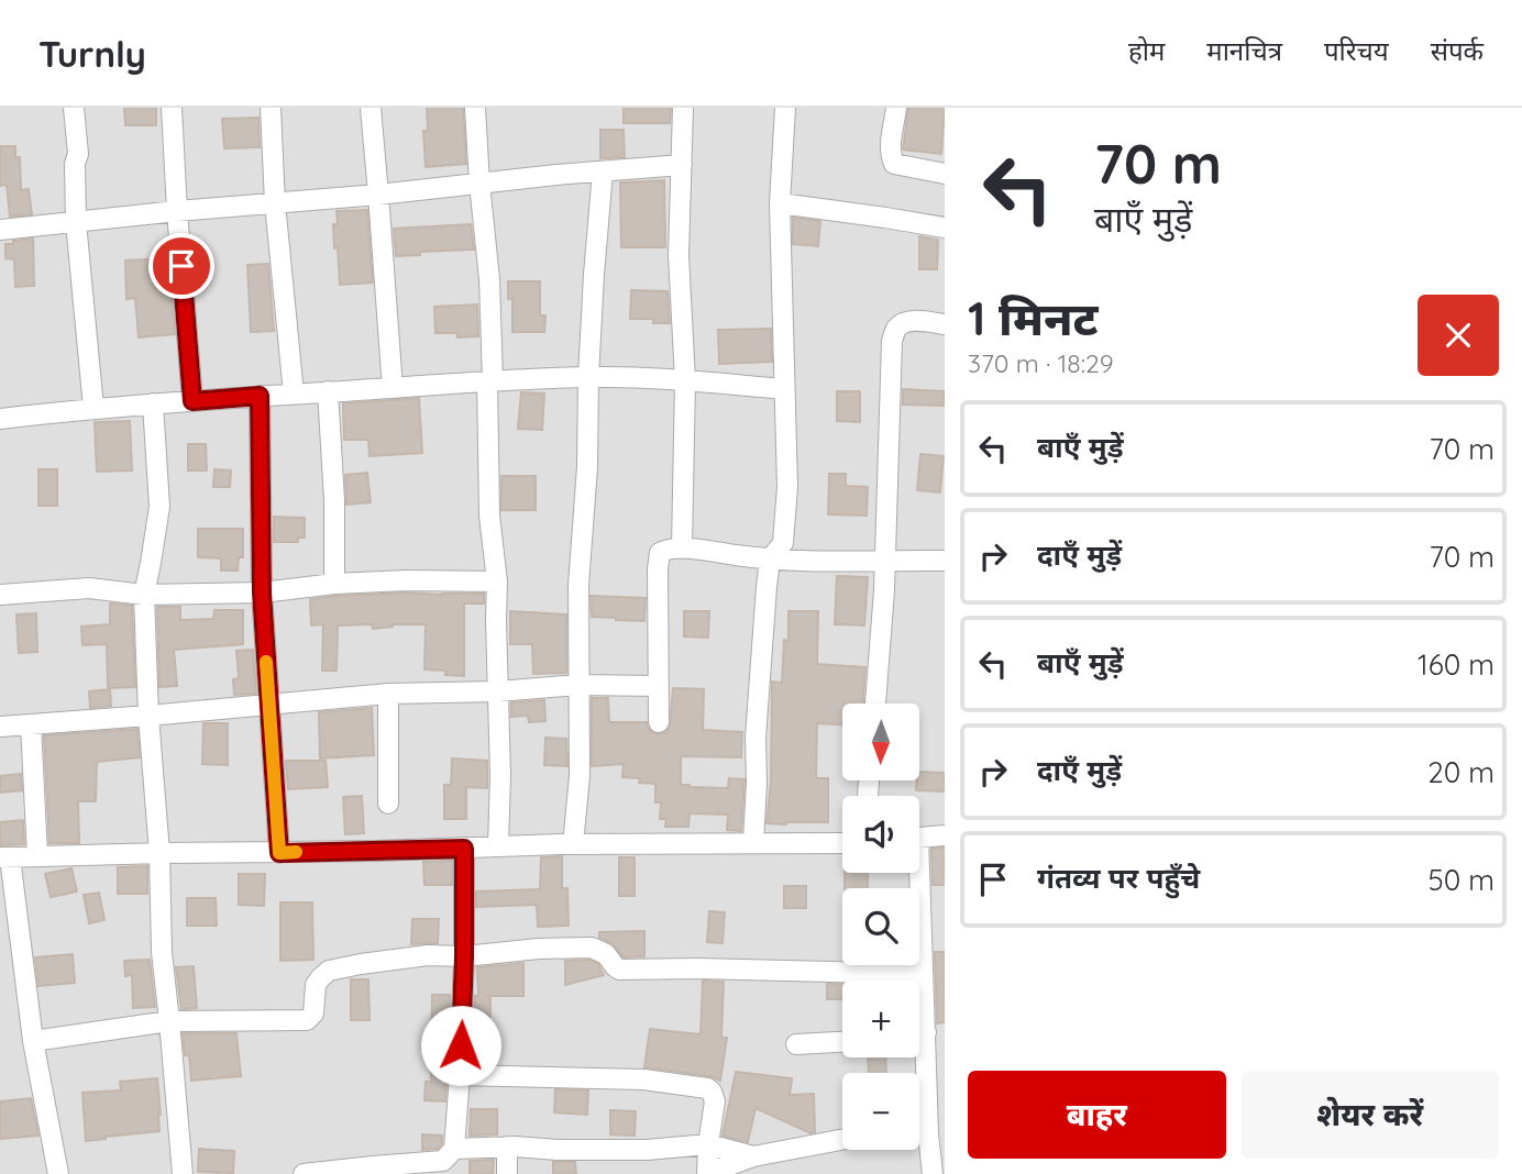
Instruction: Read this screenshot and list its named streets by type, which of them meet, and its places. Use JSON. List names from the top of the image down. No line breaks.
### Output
{"north":"bottom","page":{"header":"Turnly","nav":["होम","मानचित्र","परिचय","संपर्क"],"turn":["70 m","बाएँ मुड़ें"],"heading":["1 मिनट","370 m · 18:29"],"list":[{"name":"बाएँ मुड़ें","value":"70 m"},{"name":"दाएँ मुड़ें","value":"70 m"},{"name":"बाएँ मुड़ें","value":"160 m"},{"name":"दाएँ मुड़ें","value":"20 m"},{"name":"गंतव्य पर पहुँचे","value":"50 m"}],"map_buttons":["+","−"],"buttons":["बाहर","शेयर करें"]}}
